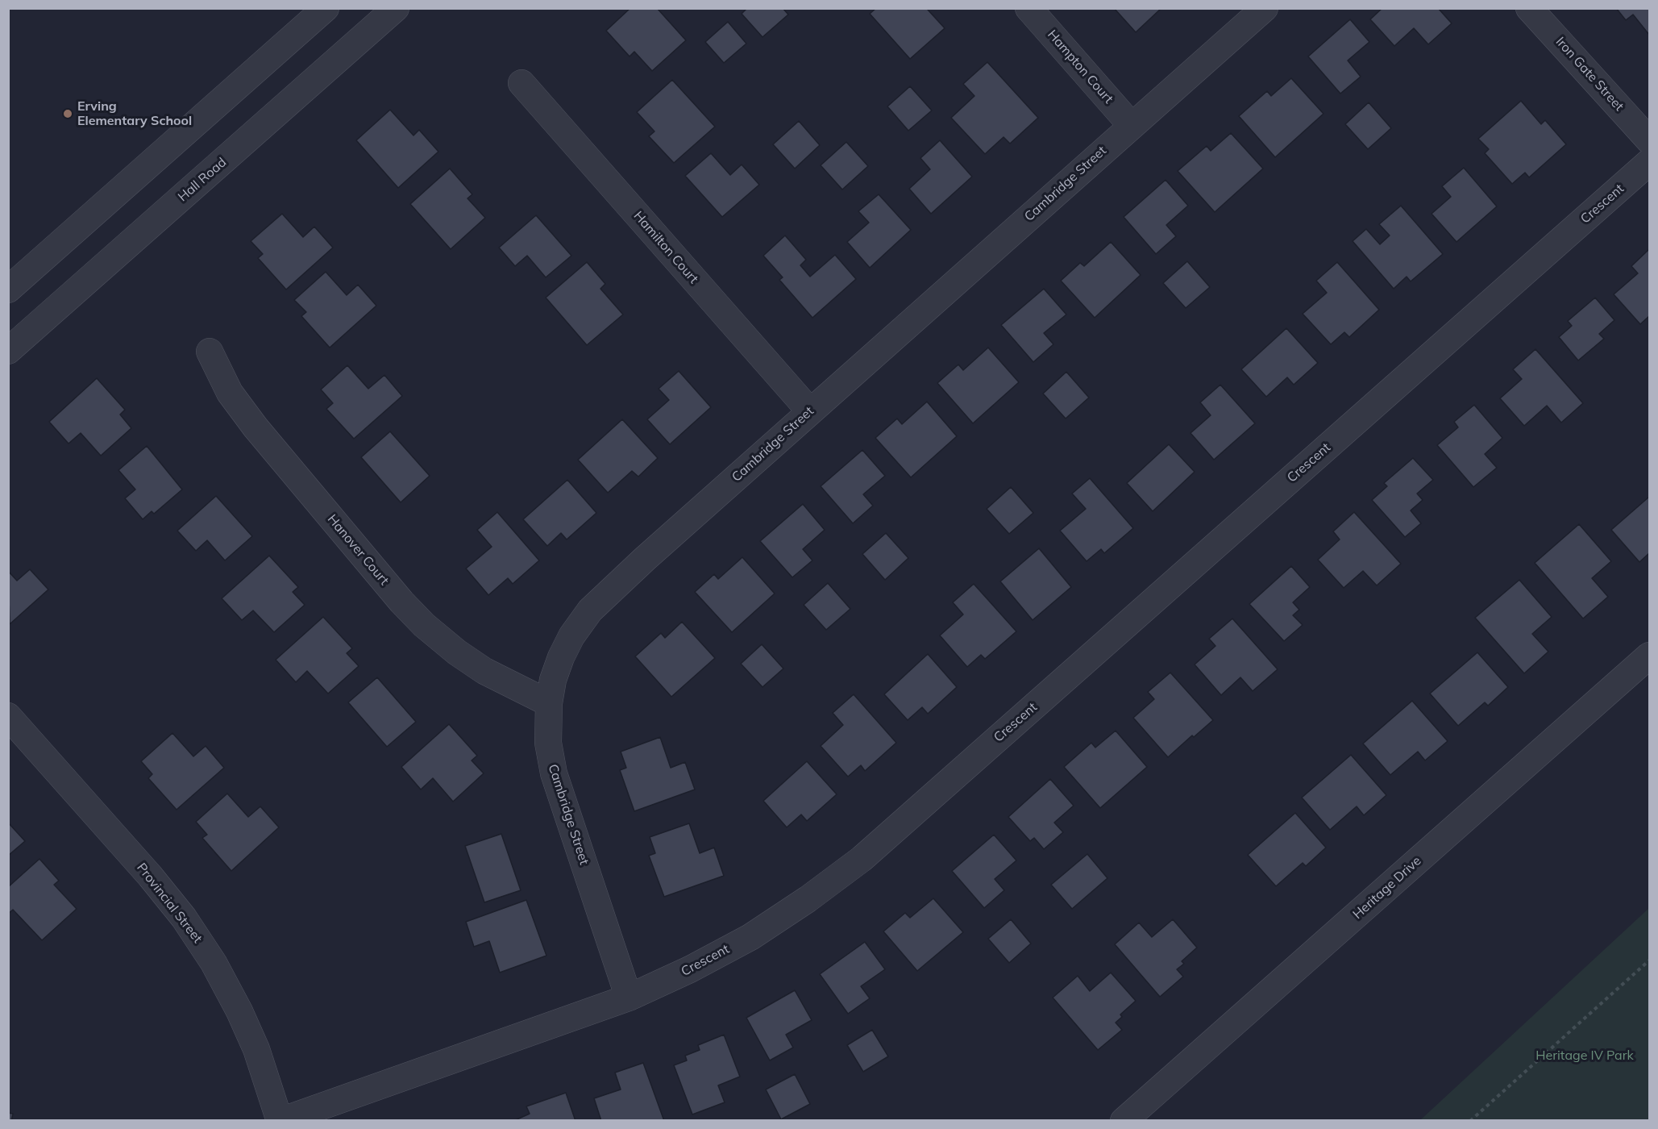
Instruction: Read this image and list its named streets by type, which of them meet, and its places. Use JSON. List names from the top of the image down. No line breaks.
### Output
{"streets":{"street":["Hampton Court","Iron Gate Street","Hall Road","Cambridge Street","Crescent","Hamilton Court","Hanover Court","Heritage Drive","Provincial Street"]},"crossings":[["Hampton Court","Cambridge Street"],["Cambridge Street","Crescent"],["Cambridge Street","Hamilton Court"],["Cambridge Street","Hanover Court"],["Crescent","Provincial Street"]],"parks":["Heritage IV Park"],"places":["Erving Elementary School"]}
